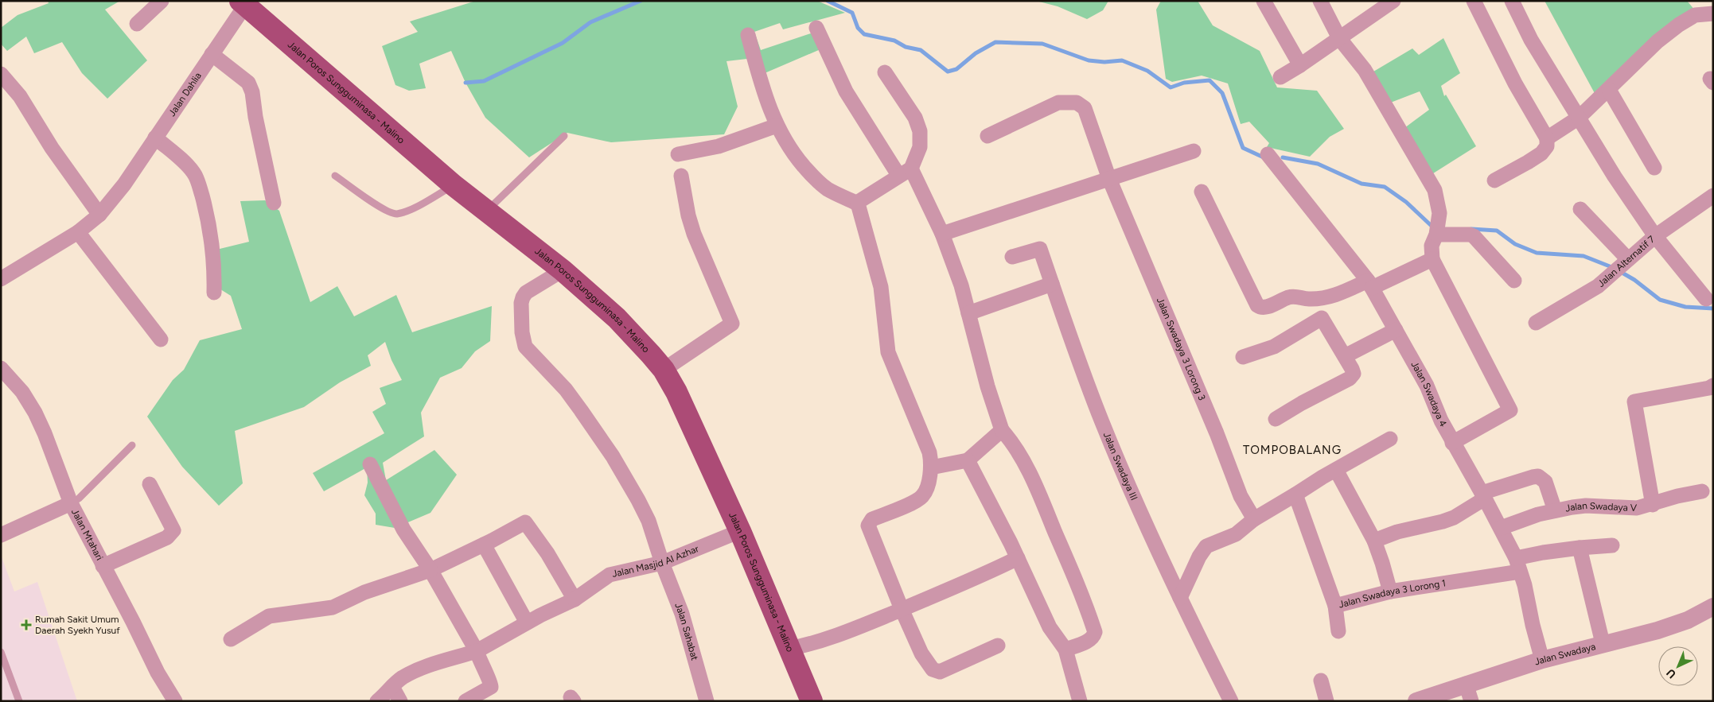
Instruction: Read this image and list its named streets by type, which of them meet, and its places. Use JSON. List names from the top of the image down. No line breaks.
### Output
{"streets":{"main road":["Jalan Poros Sungguminasa - Malino"],"street":["Jalan Dahlia","Jalan Alternatif 7","Jalan Swadaya 3 Lorong 3","Jalan Swadaya 4","Jalan Swadaya III","Jalan Swadaya V","Jalan Mtahari","Jalan Masjid Al Azhar","Jalan Swadaya 3 Lorong 1","Jalan Sahabat","Jalan Swadaya"]},"crossings":[["Jalan Poros Sungguminasa - Malino","Jalan Dahlia"],["Jalan Poros Sungguminasa - Malino","Jalan Masjid Al Azhar"],["Jalan Poros Sungguminasa - Malino","Jalan Sahabat"],["Jalan Swadaya 4","Jalan Swadaya V"],["Jalan Swadaya 4","Jalan Swadaya 3 Lorong 1"],["Jalan Swadaya 4","Jalan Swadaya"],["Jalan Masjid Al Azhar","Jalan Sahabat"]],"districts":["TOMPOBALANG"],"places":{"health":["Rumah Sakit Umum Daerah Syekh Yusuf"]},"north":"bottom left"}
